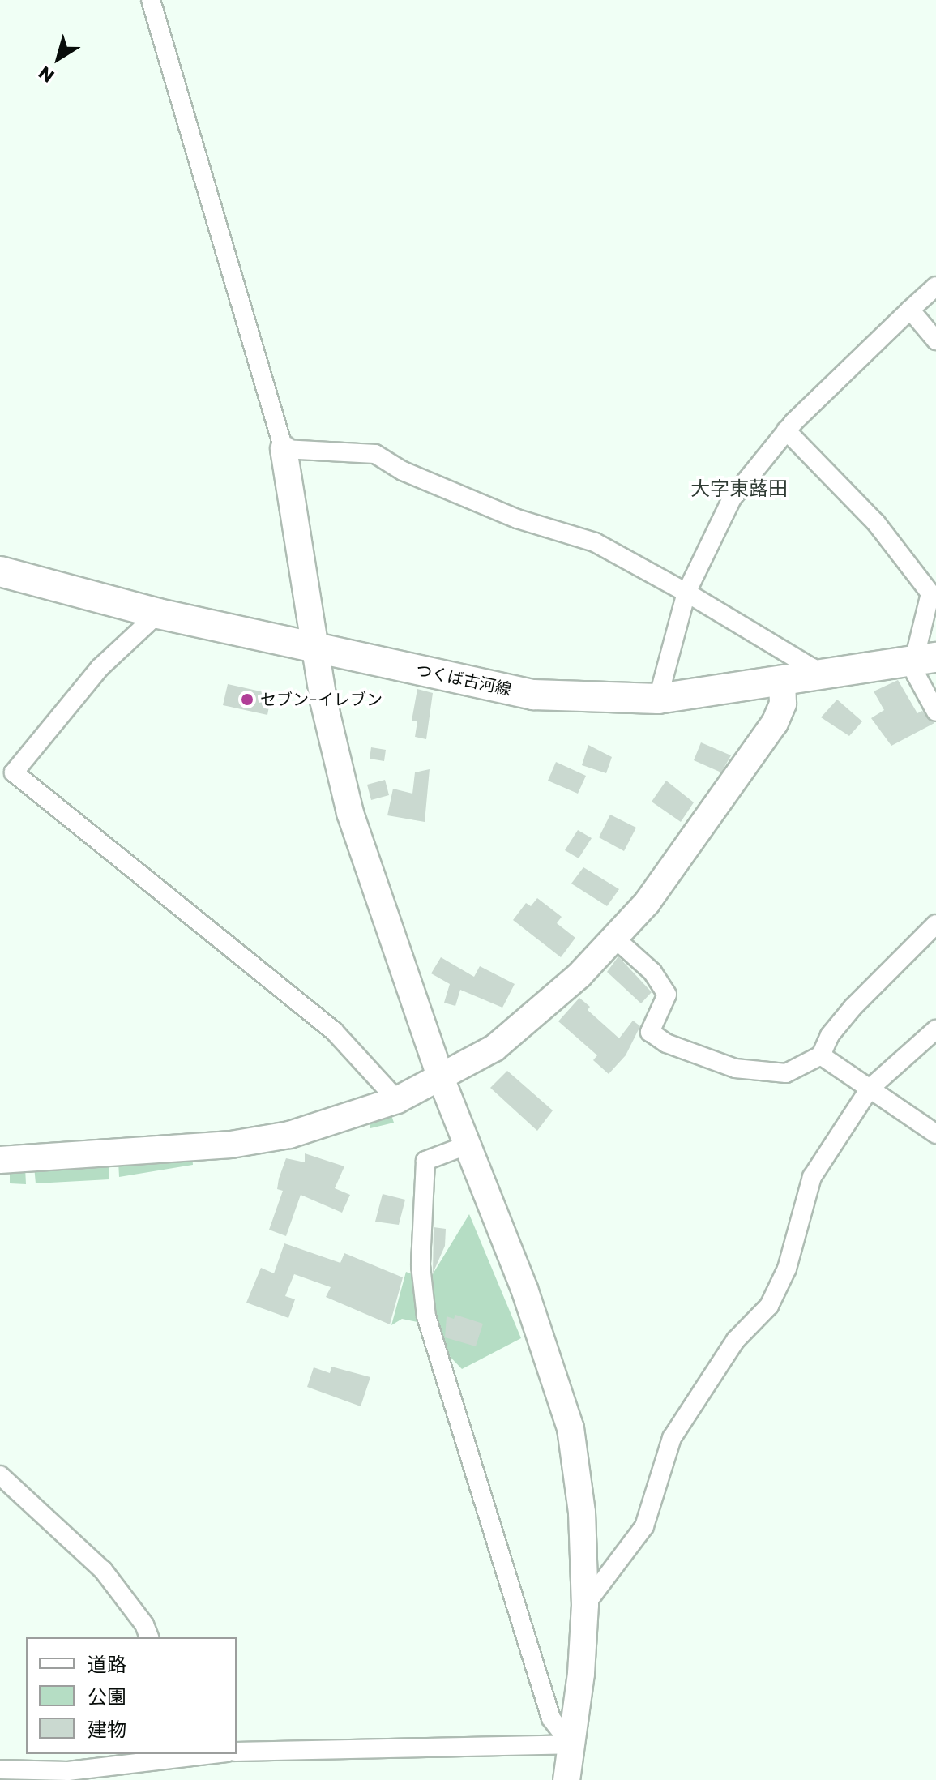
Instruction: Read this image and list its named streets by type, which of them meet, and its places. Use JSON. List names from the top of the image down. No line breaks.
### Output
{"streets":{"main road":["つくば古河線"]},"districts":["大字東蕗田"],"places":["セブン-イレブン"],"legend":["道路","公園","建物"],"north":"bottom left"}
